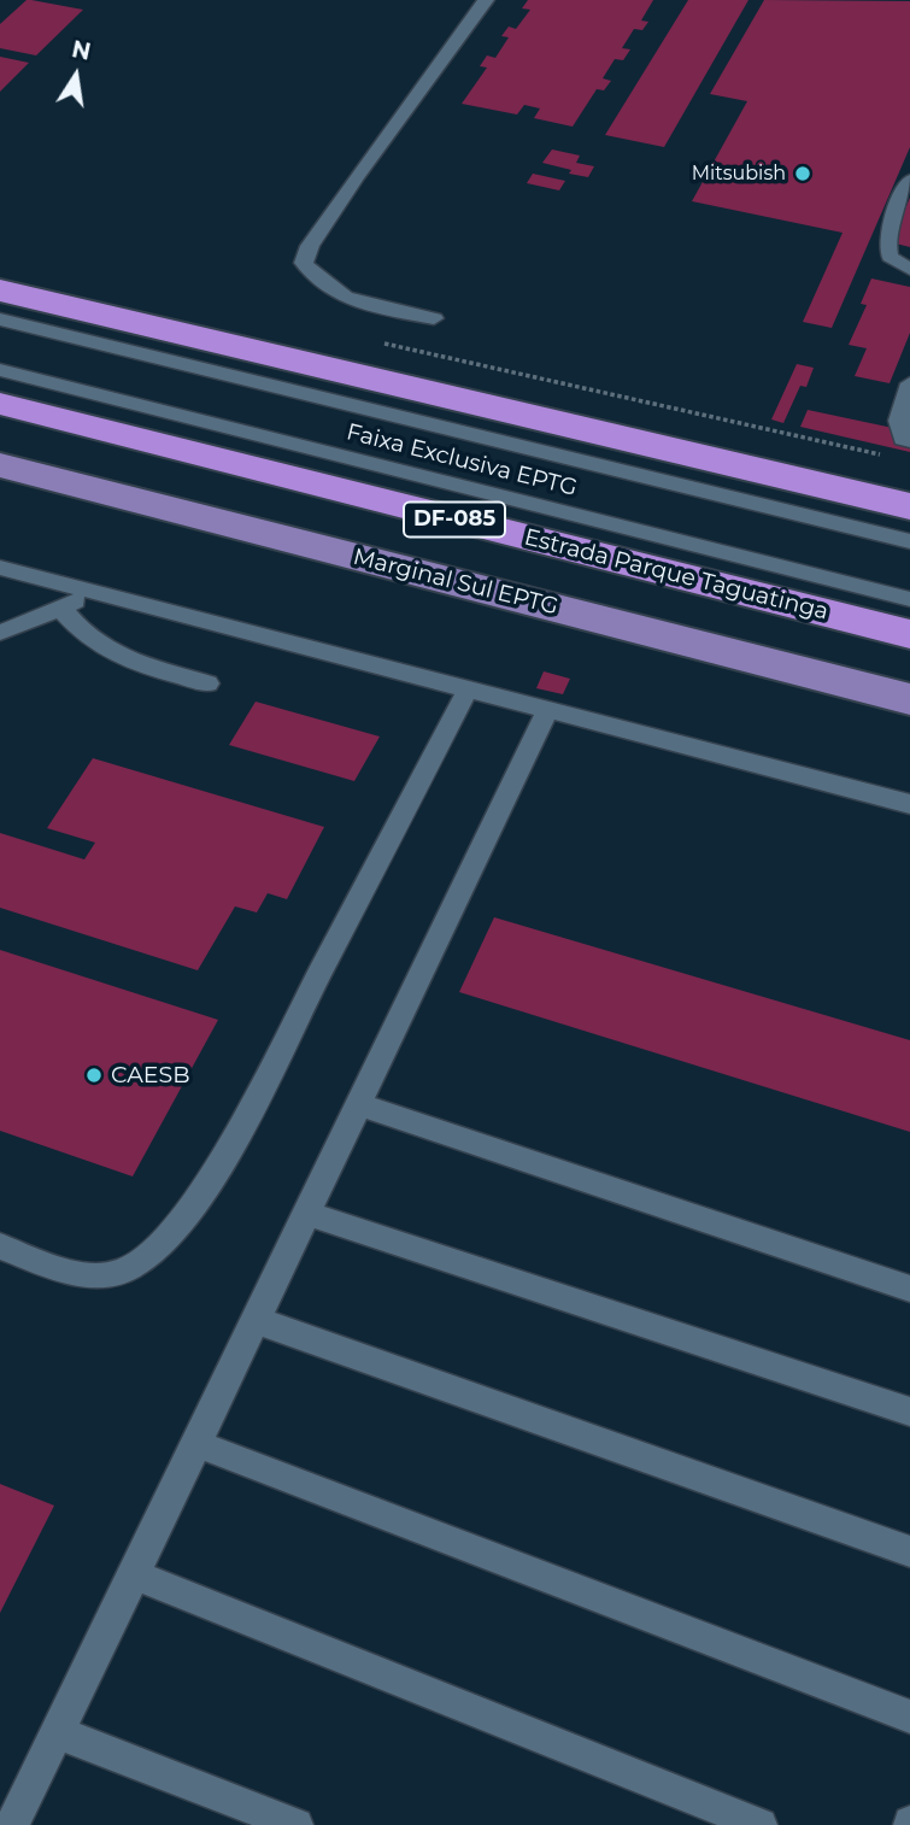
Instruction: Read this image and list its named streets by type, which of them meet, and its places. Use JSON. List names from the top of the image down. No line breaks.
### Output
{"streets":{"highway":["DF-085","Estrada Parque Taguatinga"],"main road":["Marginal Sul EPTG"],"lane":["Faixa Exclusiva EPTG"]},"places":["Mitsubish","CAESB"],"north":"top"}
